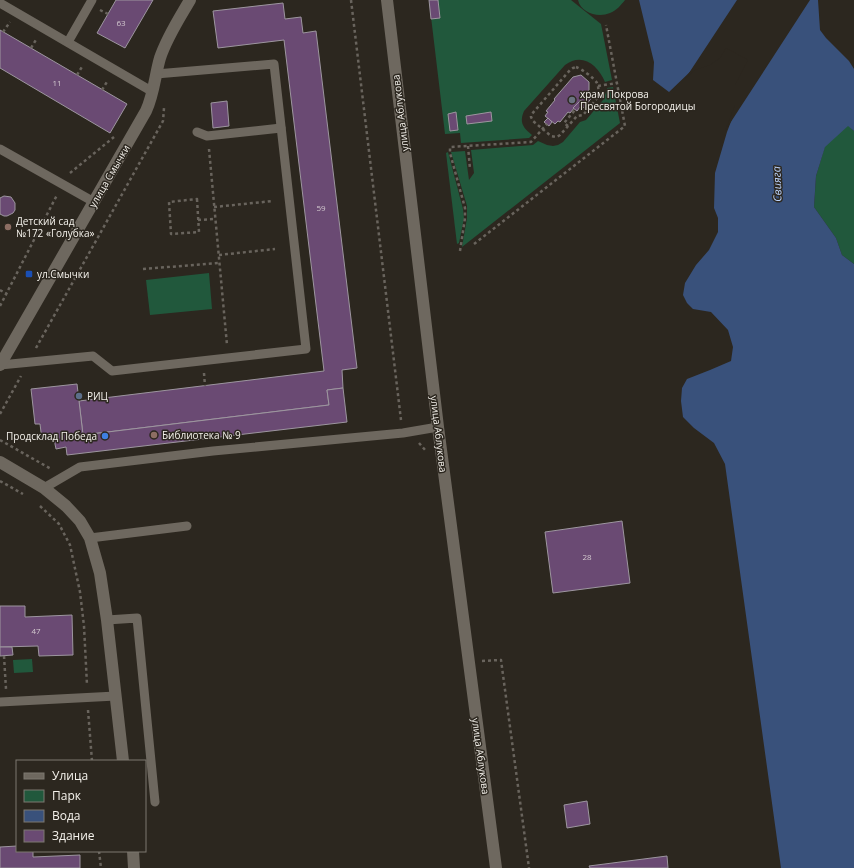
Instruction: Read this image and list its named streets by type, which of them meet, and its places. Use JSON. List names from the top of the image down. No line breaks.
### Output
{"streets":{"street":["улица Аблукова","улица Смычки"]},"water":["Свияга"],"places":{"other":["храм Покрова Пресвятой Богородицы","Детский сад №172 «Голубка»","РИЦ","Библиотека № 9","Продсклад Победа"],"transit":["ул.Смычки"]},"house_numbers":["63","11","59","28","47"],"legend":["Улица","Парк","Вода","Здание"]}
